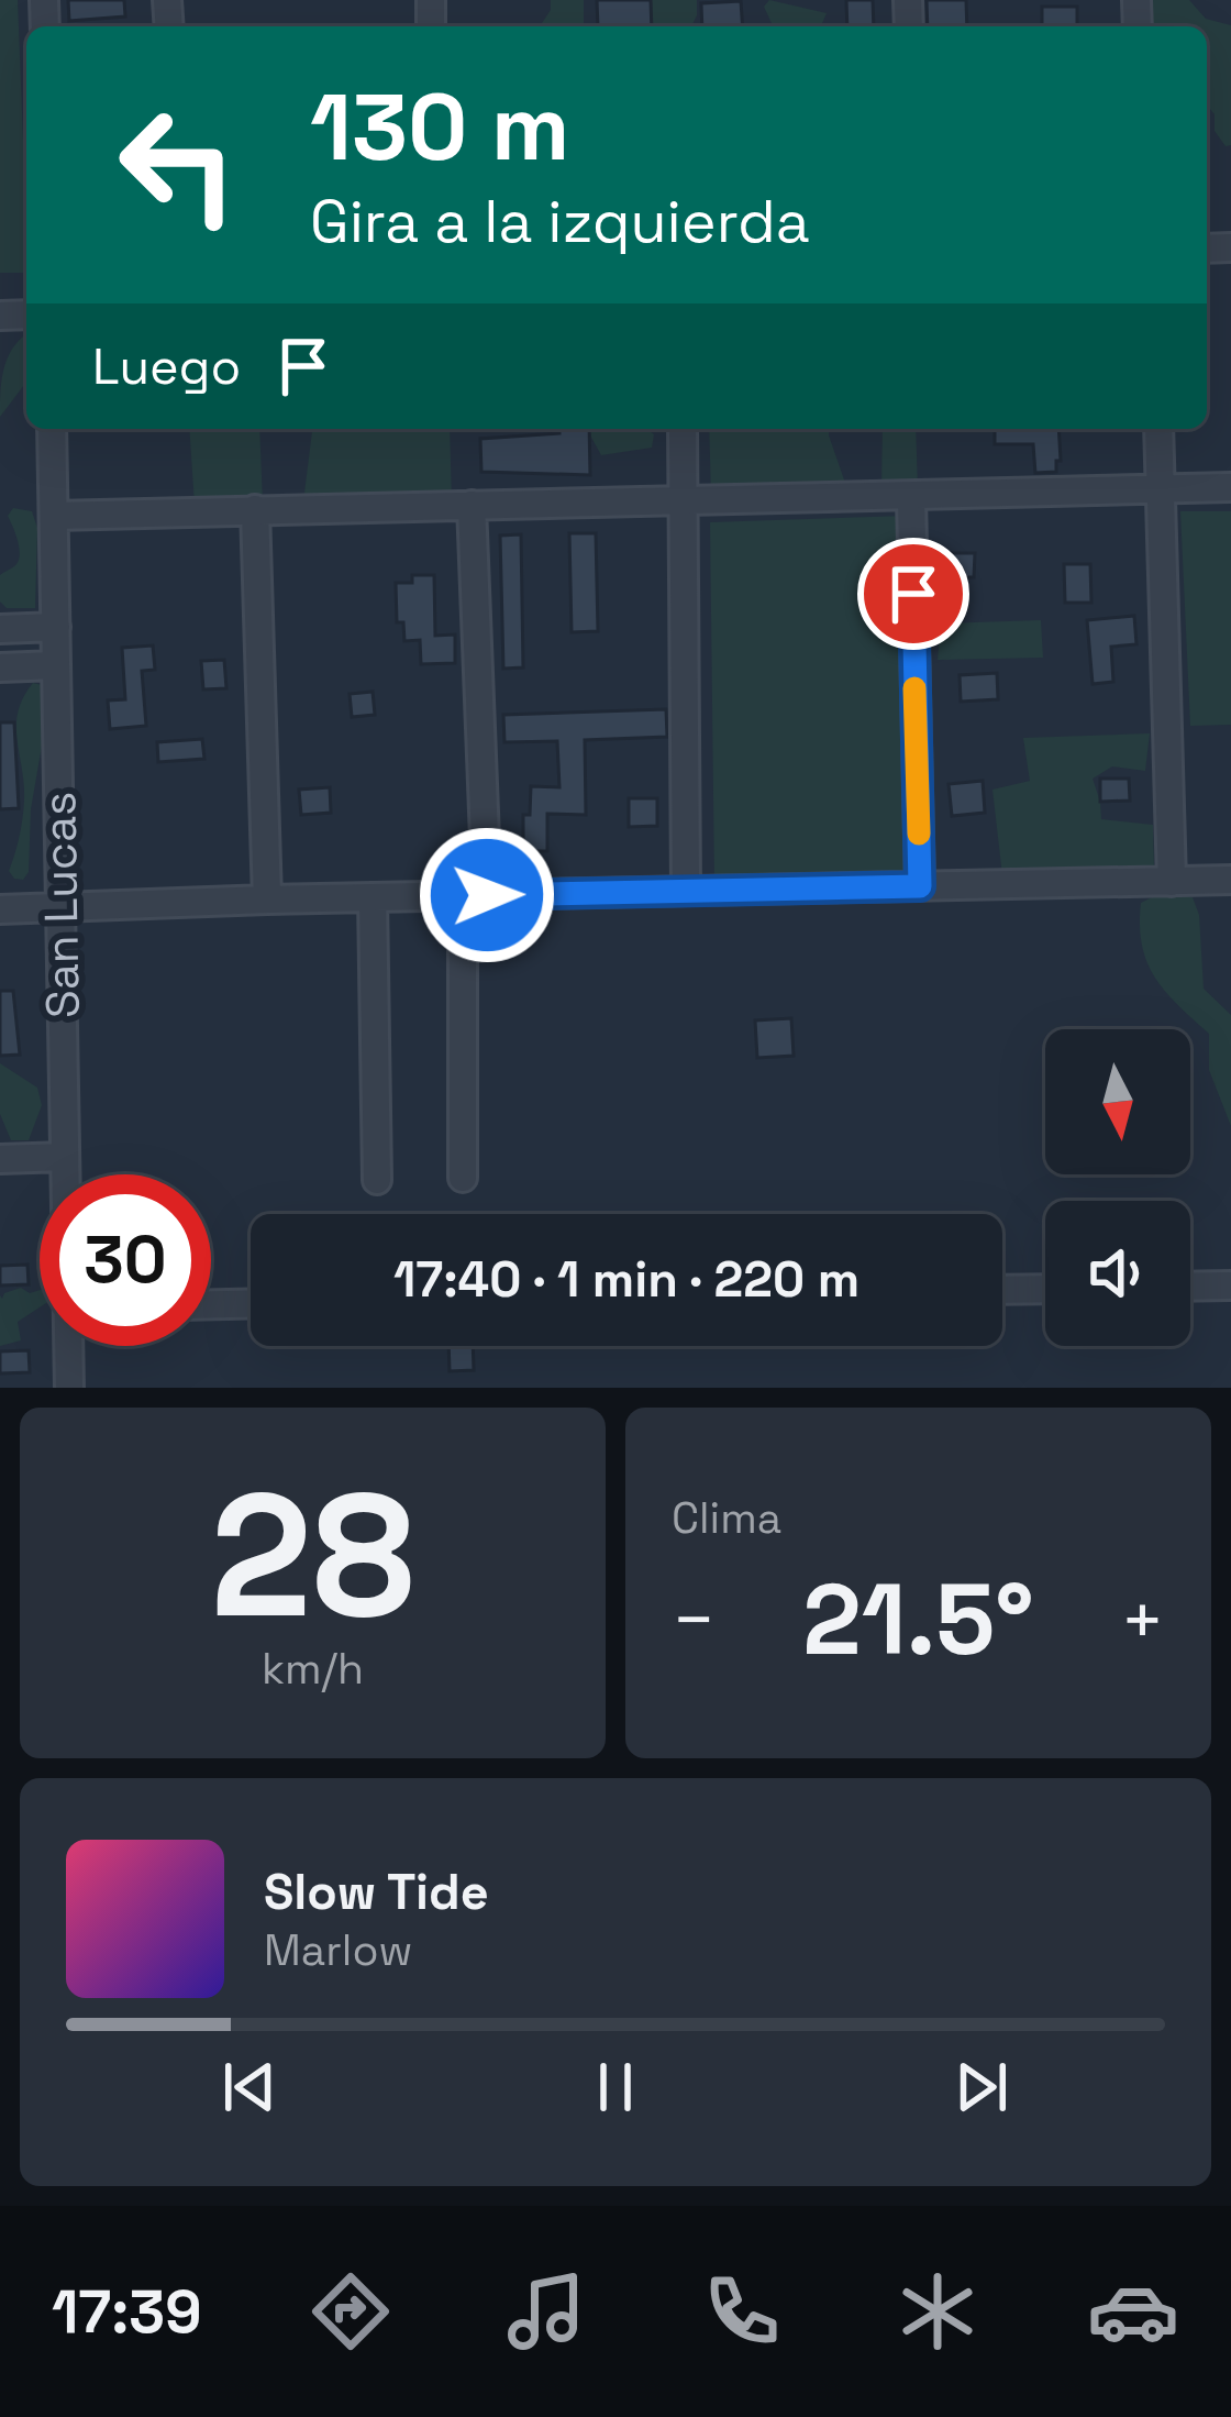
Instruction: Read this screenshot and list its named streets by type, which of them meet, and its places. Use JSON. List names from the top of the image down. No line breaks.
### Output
{"streets":{"street":["San Lucas"]},"north":"bottom","page":{"turn":["130 m","Gira a la izquierda"],"then":"Luego","limit":"30","trip":"17:40 · 1 min · 220 m","tile":[["28","km/h"],"Clima"],"heat":["−","21.5°","+"],"song":["Slow Tide","Marlow"],"tabs":"17:39"}}
